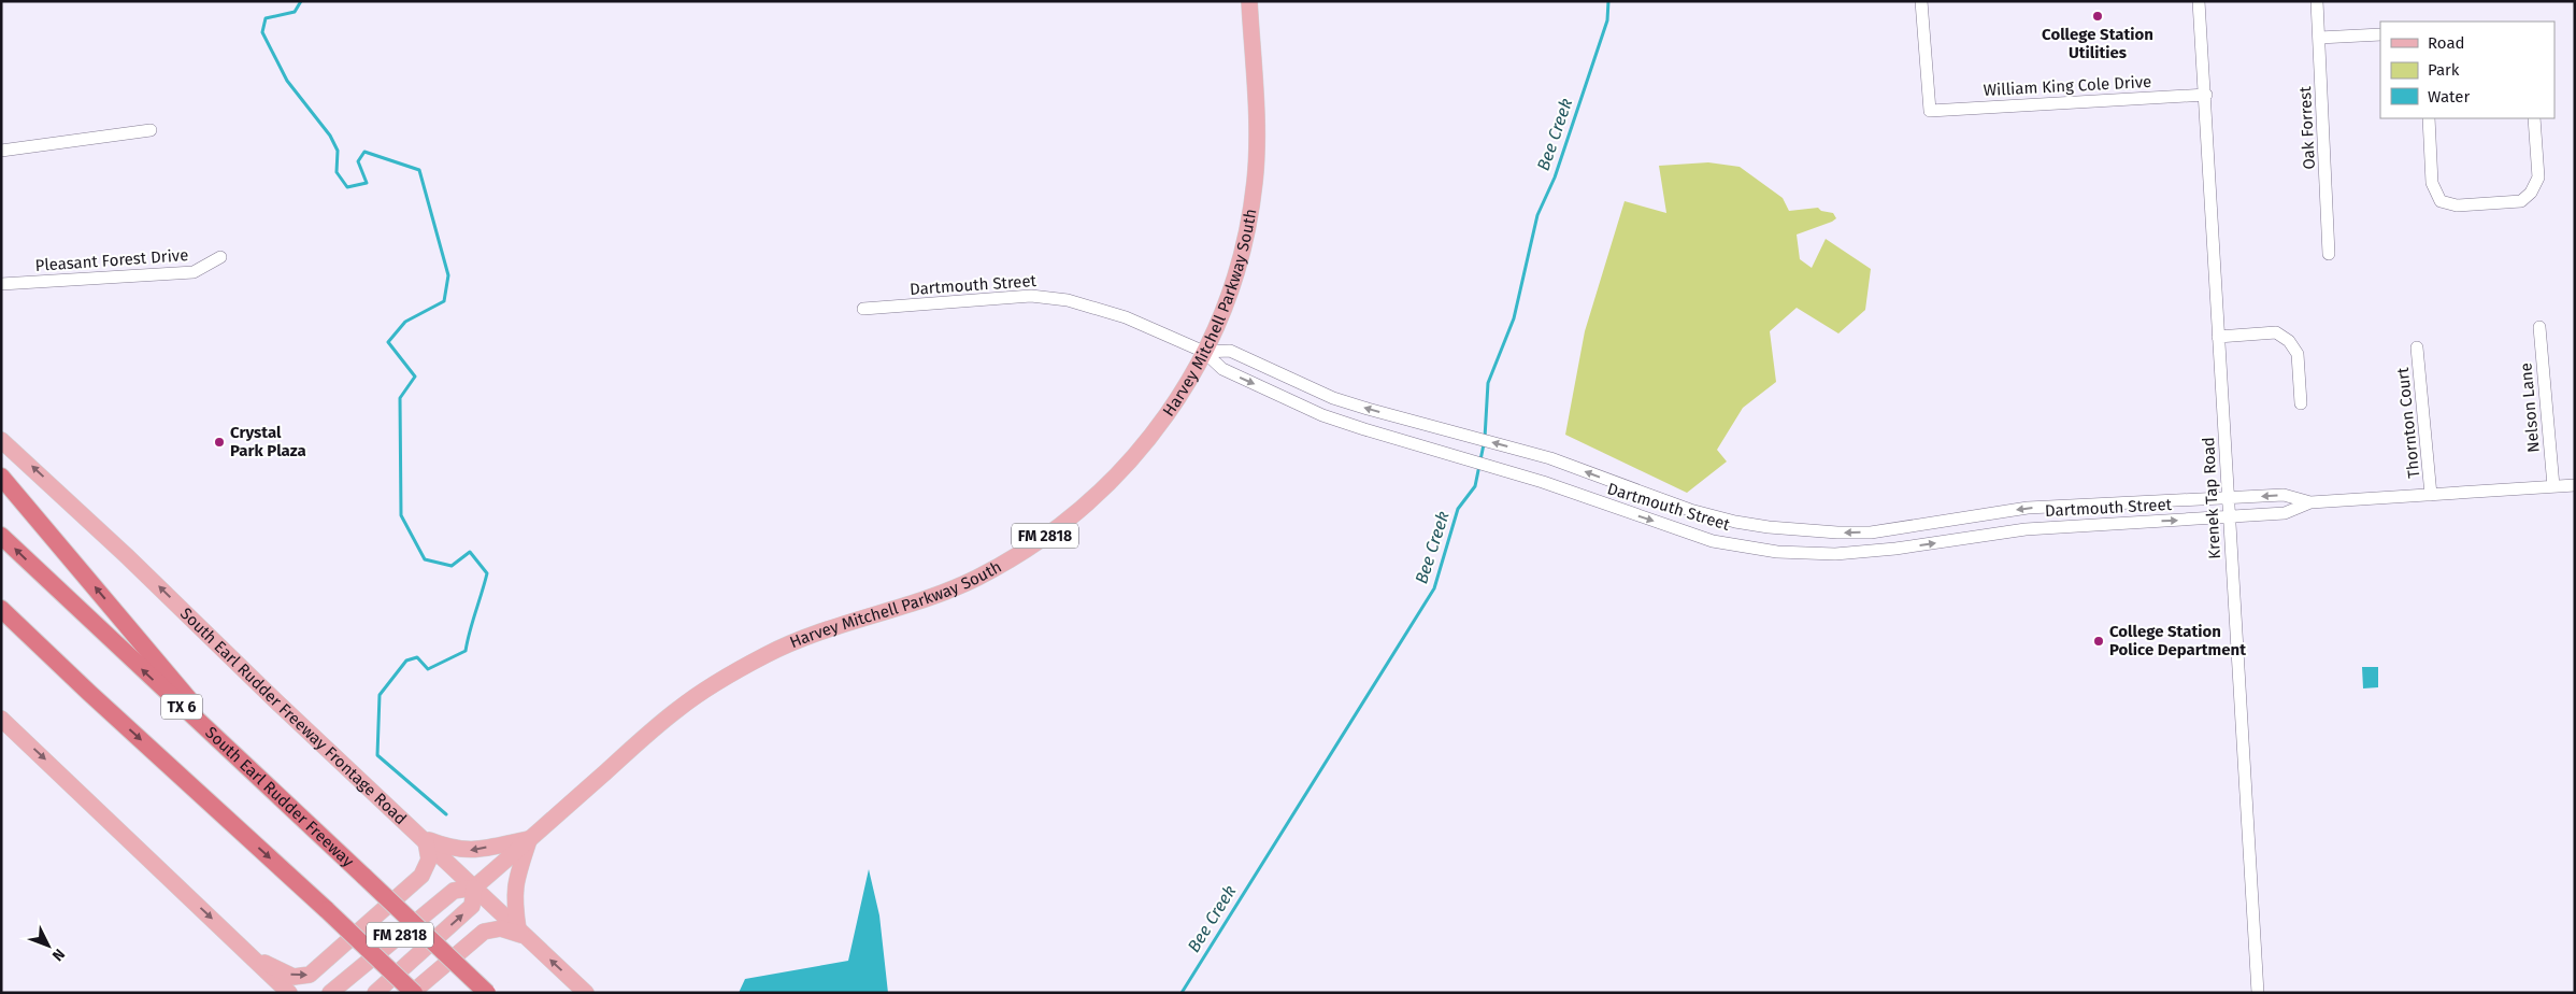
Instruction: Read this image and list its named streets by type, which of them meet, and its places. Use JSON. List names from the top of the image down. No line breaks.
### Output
{"streets":{"highway":["TX 6","South Earl Rudder Freeway"],"main road":["Harvey Mitchell Parkway South","FM 2818","South Earl Rudder Freeway Frontage Road"],"street":["William King Cole Drive","Oak Forrest","Pleasant Forest Drive","Dartmouth Street","Nelson Lane","Thornton Court","Krenek Tap Road"]},"crossings":[["William King Cole Drive","Krenek Tap Road"],["Dartmouth Street","Harvey Mitchell Parkway South"],["Dartmouth Street","Nelson Lane"],["Dartmouth Street","Thornton Court"],["Dartmouth Street","Krenek Tap Road"],["Harvey Mitchell Parkway South","South Earl Rudder Freeway Frontage Road"]],"one_way":["South Earl Rudder Freeway Frontage Road"],"water":["Bee Creek"],"places":["College Station Utilities","Crystal Park Plaza","College Station Police Department"],"legend":["Road","Park","Water"],"north":"bottom right"}
